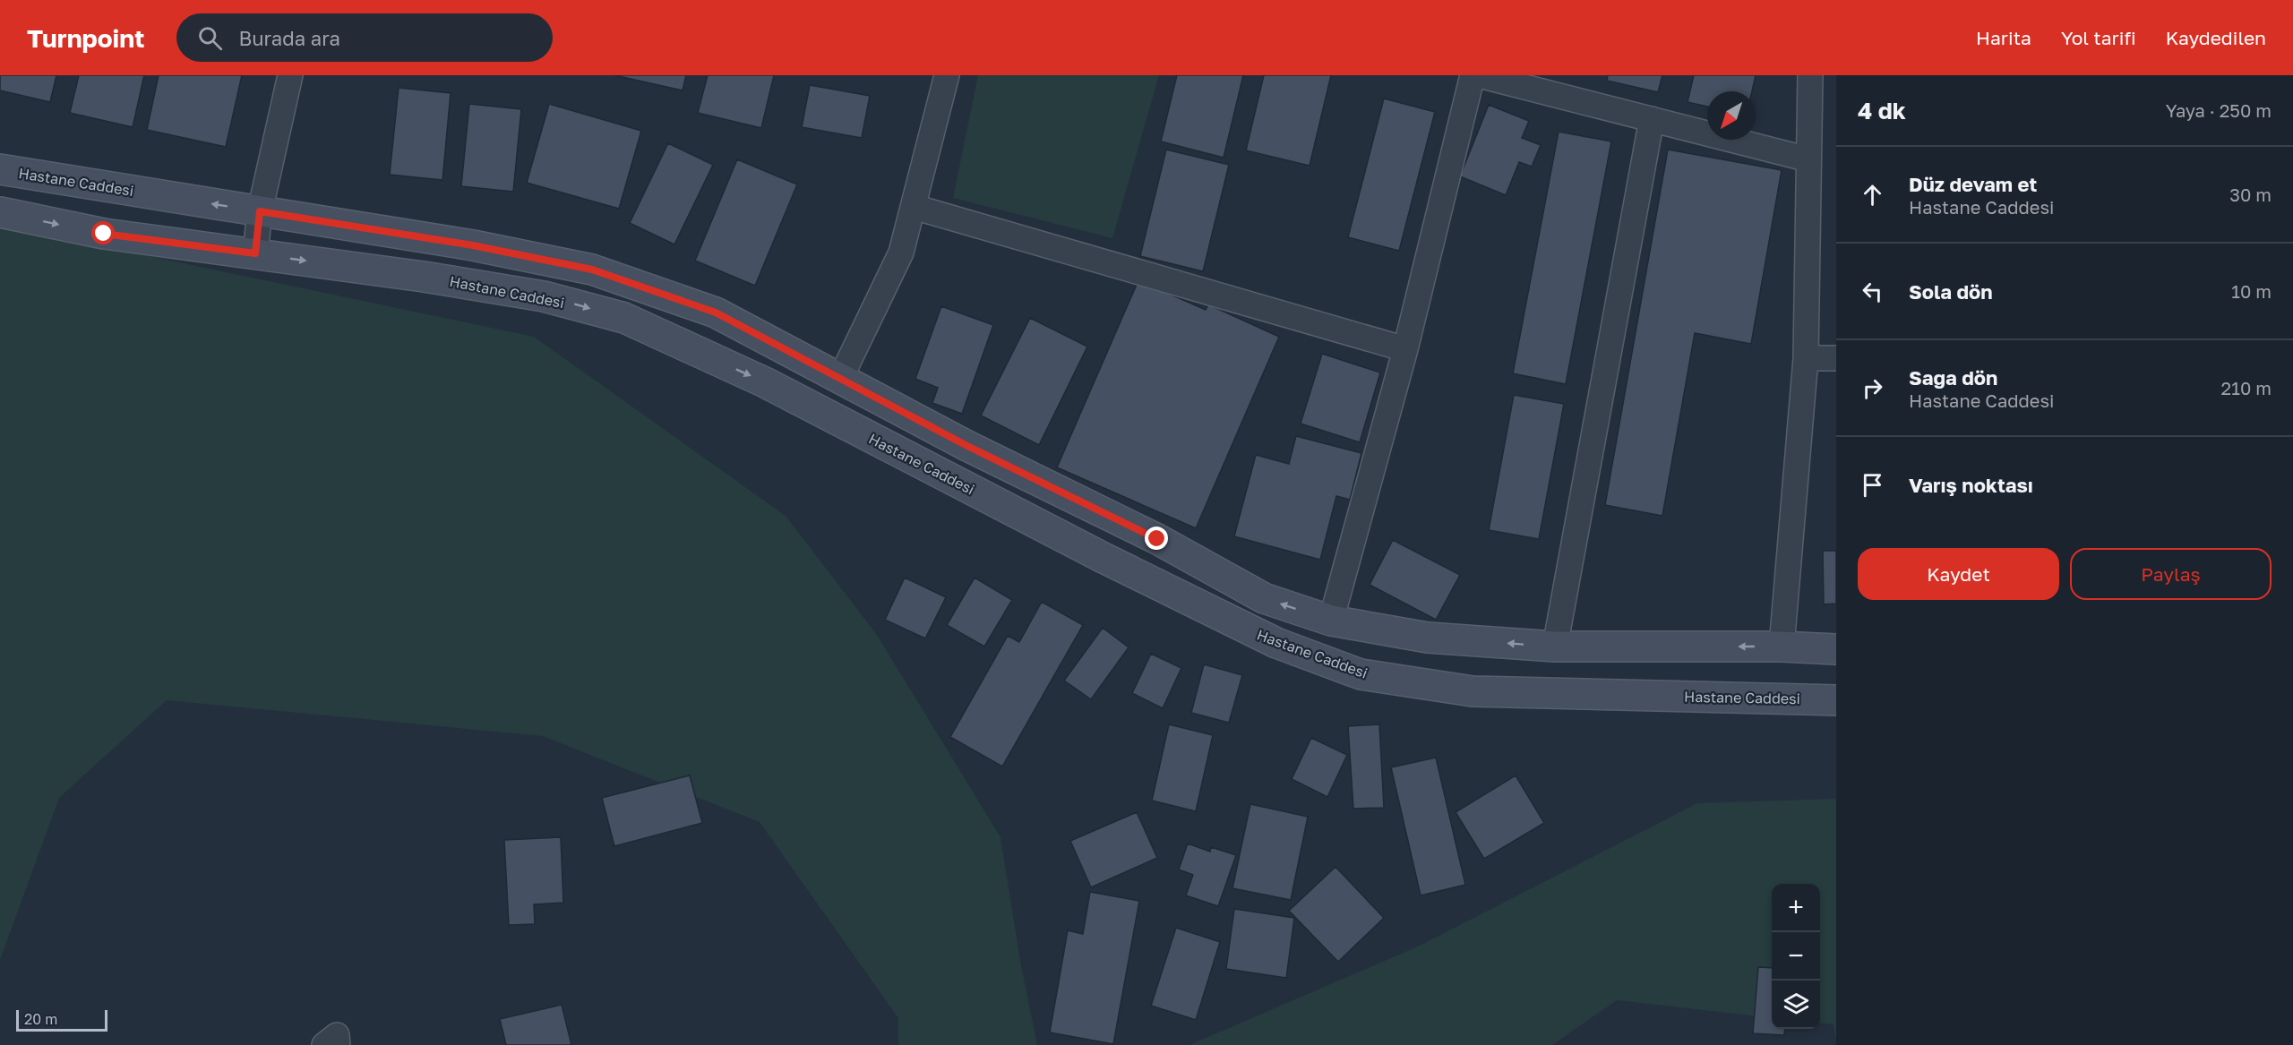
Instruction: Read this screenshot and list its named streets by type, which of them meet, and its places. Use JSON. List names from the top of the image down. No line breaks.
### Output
{"streets":{"main road":["Hastane Caddesi"]},"scale_bar":"20 m","north":"bottom left","page":{"header":"Turnpoint","search":"Burada ara","nav":["Harita","Yol tarifi","Kaydedilen"],"heading":["4 dk","Yaya · 250 m"],"list":[["Düz devam et","Hastane Caddesi","30 m"],["Sola dön","10 m"],["Sağa dön","Hastane Caddesi","210 m"],"Varış noktası"],"buttons":["Kaydet","Paylaş"],"map_buttons":["+","−"],"scale":"20 m"}}
